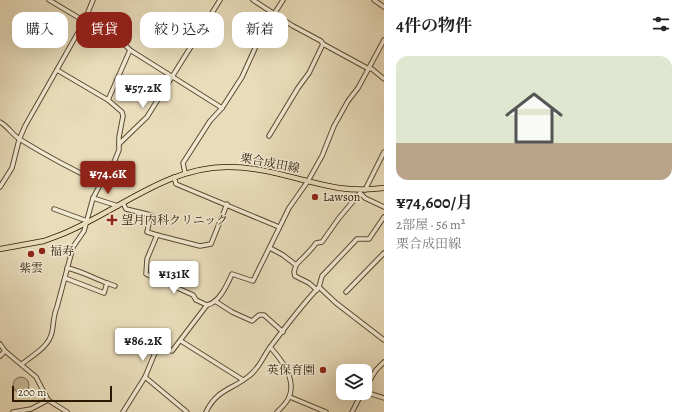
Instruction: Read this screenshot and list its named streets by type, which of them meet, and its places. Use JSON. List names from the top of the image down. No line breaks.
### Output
{"streets":{"main road":["栗合成田線"]},"places":{"other":["Lawson","福寿","紫雲","英保育園"],"health":["望月内科クリニック"]},"scale_bar":"200 m","page":{"heading":"4件の物件","chip":["購入","賃貸","絞り込み","新着"],"list":[{"name":"¥74,600/月","note":"2部屋 · 56 m² · 栗合成田線"}],"price":["¥57.2K","¥74.6K","¥131K","¥86.2K"],"scale":"200 m"}}
